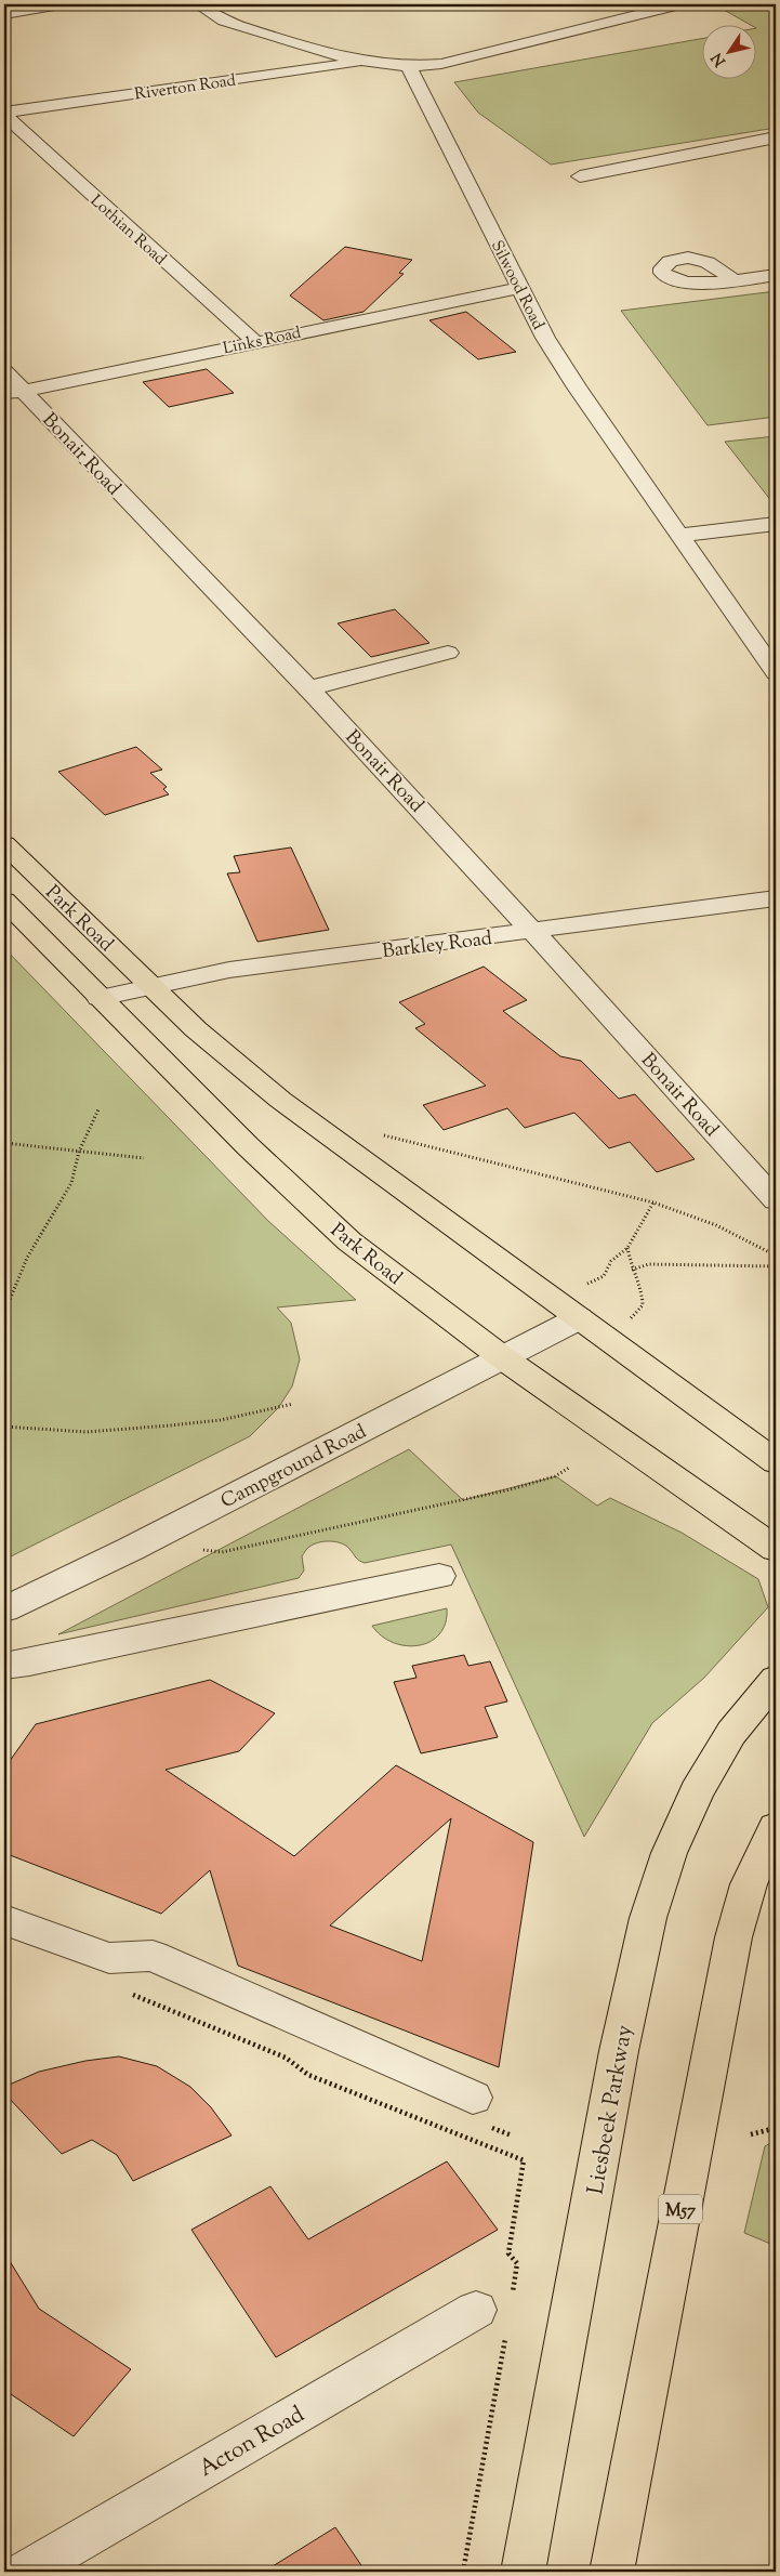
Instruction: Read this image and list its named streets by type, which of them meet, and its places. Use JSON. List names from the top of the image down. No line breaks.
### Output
{"streets":{"main road":["Park Road","Liesbeek Parkway","M57"],"street":["Riverton Road","Lothian Road","Silwood Road","Links Road","Bonair Road","Barkley Road","Campground Road","Acton Road"]},"crossings":[["Riverton Road","Lothian Road"],["Lothian Road","Links Road"],["Silwood Road","Links Road"],["Links Road","Bonair Road"],["Bonair Road","Barkley Road"],["Park Road","Barkley Road"],["Park Road","Campground Road"]],"north":"bottom left"}
